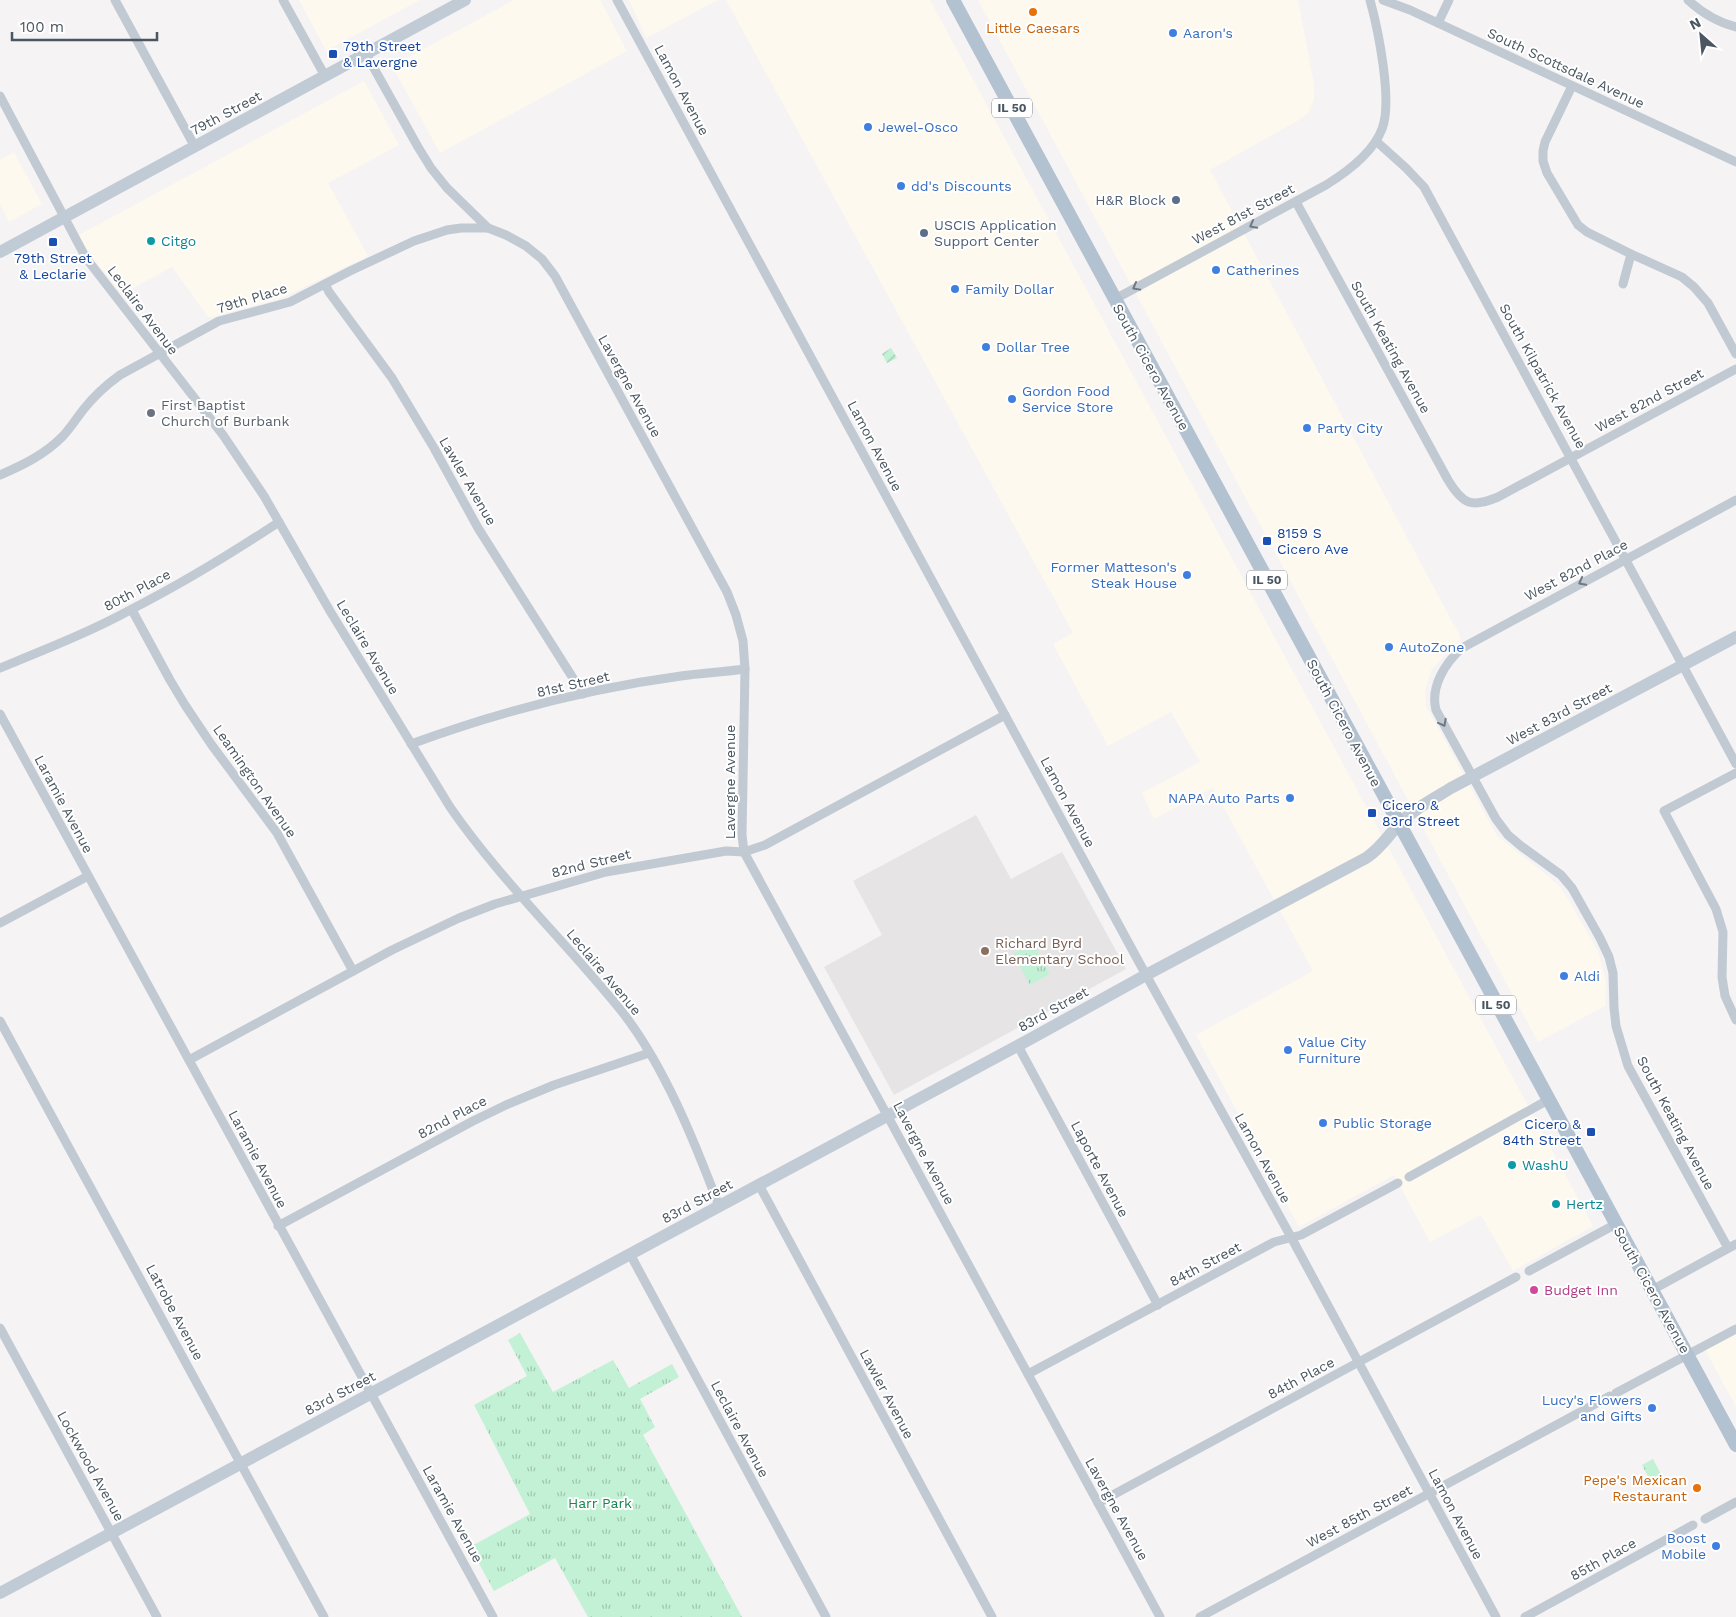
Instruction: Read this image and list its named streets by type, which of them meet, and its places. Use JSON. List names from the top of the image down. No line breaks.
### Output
{"streets":{"main road":["IL 50","South Cicero Avenue"],"street":["South Scottsdale Avenue","Lamon Avenue","79th Street","West 81st Street","79th Place","Leclaire Avenue","South Keating Avenue","South Kilpatrick Avenue","Lavergne Avenue","West 82nd Street","Lawler Avenue","West 82nd Place","80th Place","81st Street","West 83rd Street","Leamington Avenue","Laramie Avenue","82nd Street","83rd Street","82nd Place","Laporte Avenue","84th Street","Latrobe Avenue","84th Place","Lockwood Avenue","West 85th Street","85th Place"]},"crossings":[["Lamon Avenue","82nd Street"],["Lamon Avenue","83rd Street"],["Lamon Avenue","84th Street"],["Lamon Avenue","84th Place"],["Lamon Avenue","West 85th Street"],["79th Street","Leclaire Avenue"],["79th Street","Lavergne Avenue"],["West 81st Street","South Keating Avenue"],["West 81st Street","South Cicero Avenue"],["West 81st Street","South Kilpatrick Avenue"],["79th Place","Leclaire Avenue"],["79th Place","Lavergne Avenue"],["79th Place","Lawler Avenue"],["Leclaire Avenue","80th Place"],["Leclaire Avenue","81st Street"],["Leclaire Avenue","82nd Street"],["Leclaire Avenue","83rd Street"],["Leclaire Avenue","82nd Place"],["South Keating Avenue","West 82nd Street"],["South Keating Avenue","West 82nd Place"],["South Keating Avenue","West 83rd Street"],["South Cicero Avenue","West 83rd Street"],["South Cicero Avenue","83rd Street"],["South Cicero Avenue","West 85th Street"],["South Kilpatrick Avenue","West 82nd Street"],["South Kilpatrick Avenue","West 82nd Place"],["South Kilpatrick Avenue","West 83rd Street"],["Lavergne Avenue","81st Street"],["Lavergne Avenue","82nd Street"],["Lavergne Avenue","83rd Street"],["Lavergne Avenue","84th Street"],["Lavergne Avenue","84th Place"],["Lawler Avenue","81st Street"],["Lawler Avenue","83rd Street"],["80th Place","Leamington Avenue"],["West 83rd Street","83rd Street"],["Leamington Avenue","82nd Street"],["Laramie Avenue","82nd Street"],["Laramie Avenue","83rd Street"],["Laramie Avenue","82nd Place"],["83rd Street","Laporte Avenue"],["83rd Street","Latrobe Avenue"],["83rd Street","Lockwood Avenue"],["Laporte Avenue","84th Street"]],"one_way":["West 81st Street","West 82nd Place"],"parks":["Harr Park"],"places":{"other":["Little Caesars","Aaron's","Jewel-Osco","dd's Discounts","H&R Block","USCIS Application Support Center","Citgo","Catherines","Family Dollar","Dollar Tree","Gordon Food Service Store","First Baptist Church of Burbank","Party City","Former Matteson's Steak House","AutoZone","NAPA Auto Parts","Richard Byrd Elementary School","Aldi","Value City Furniture","Public Storage","WashU","Hertz","Budget Inn","Lucy's Flowers and Gifts","Pepe's Mexican Restaurant","Boost Mobile"],"transit":["79th Street & Lavergne","79th Street & Leclarie","8159 S Cicero Ave","Cicero & 83rd Street","Cicero & 84th Street"]},"scale_bar":"100 m","north":"top left"}
